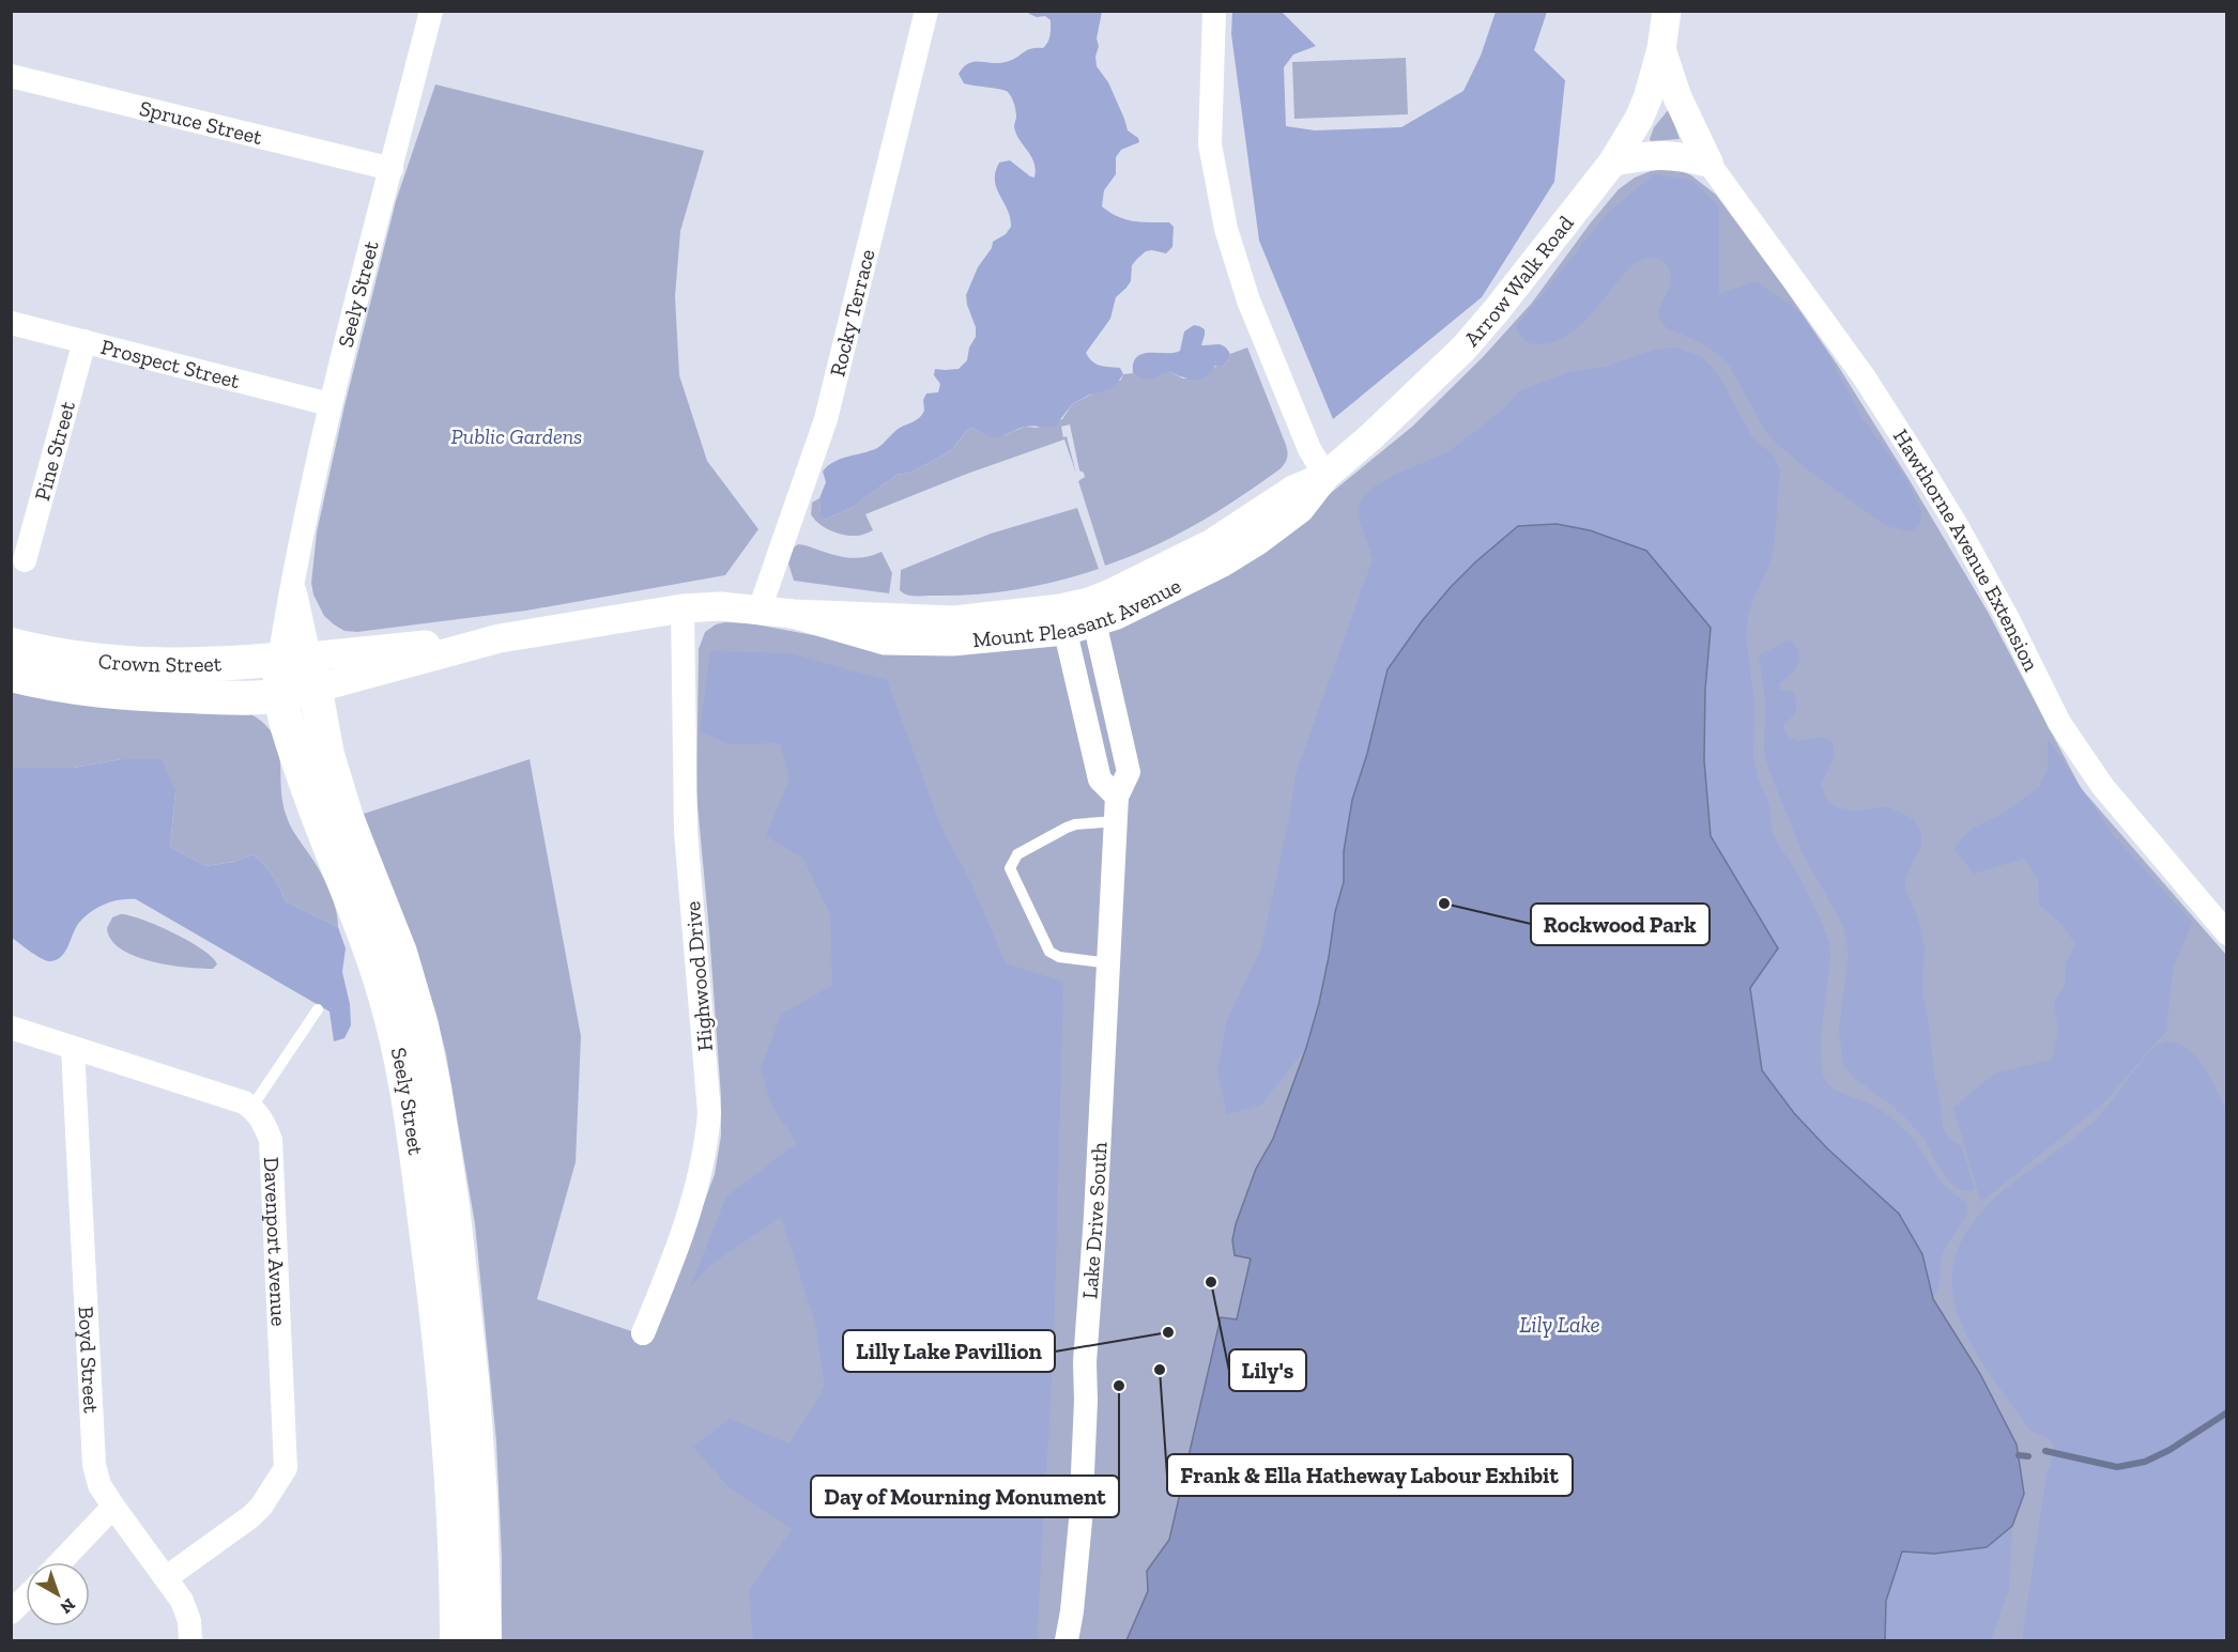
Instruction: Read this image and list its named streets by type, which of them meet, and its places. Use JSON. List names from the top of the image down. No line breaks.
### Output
{"streets":{"main road":["Seely Street","Mount Pleasant Avenue","Crown Street"],"street":["Spruce Street","Arrow Walk Road","Rocky Terrace","Prospect Street","Pine Street","Hawthorne Avenue Extension","Highwood Drive","Lake Drive South","Davenport Avenue","Boyd Street"]},"crossings":[["Spruce Street","Seely Street"],["Arrow Walk Road","Mount Pleasant Avenue"],["Seely Street","Prospect Street"],["Seely Street","Mount Pleasant Avenue"],["Seely Street","Crown Street"],["Rocky Terrace","Mount Pleasant Avenue"],["Prospect Street","Pine Street"],["Mount Pleasant Avenue","Crown Street"],["Mount Pleasant Avenue","Highwood Drive"],["Mount Pleasant Avenue","Lake Drive South"],["Davenport Avenue","Boyd Street"]],"water":["Lily Lake"],"parks":["Public Gardens"],"places":["Rockwood Park","Lily's","Lilly Lake Pavillion","Frank & Ella Hatheway Labour Exhibit","Day of Mourning Monument"],"north":"bottom right"}
